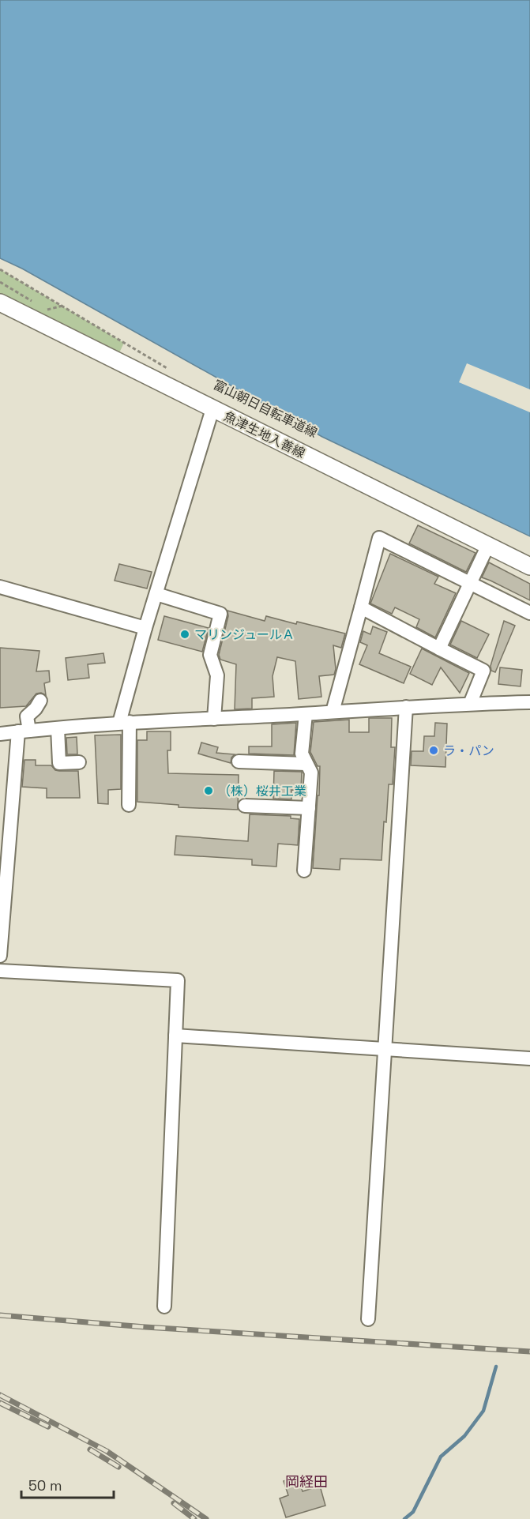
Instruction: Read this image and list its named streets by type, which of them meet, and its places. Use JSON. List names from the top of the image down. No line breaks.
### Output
{"streets":{"main road":["魚津生地入善線"]},"districts":["岡経田"],"places":["マリンジュールＡ","ラ・パン","（株）桜井工業"],"scale_bar":"50 m"}
